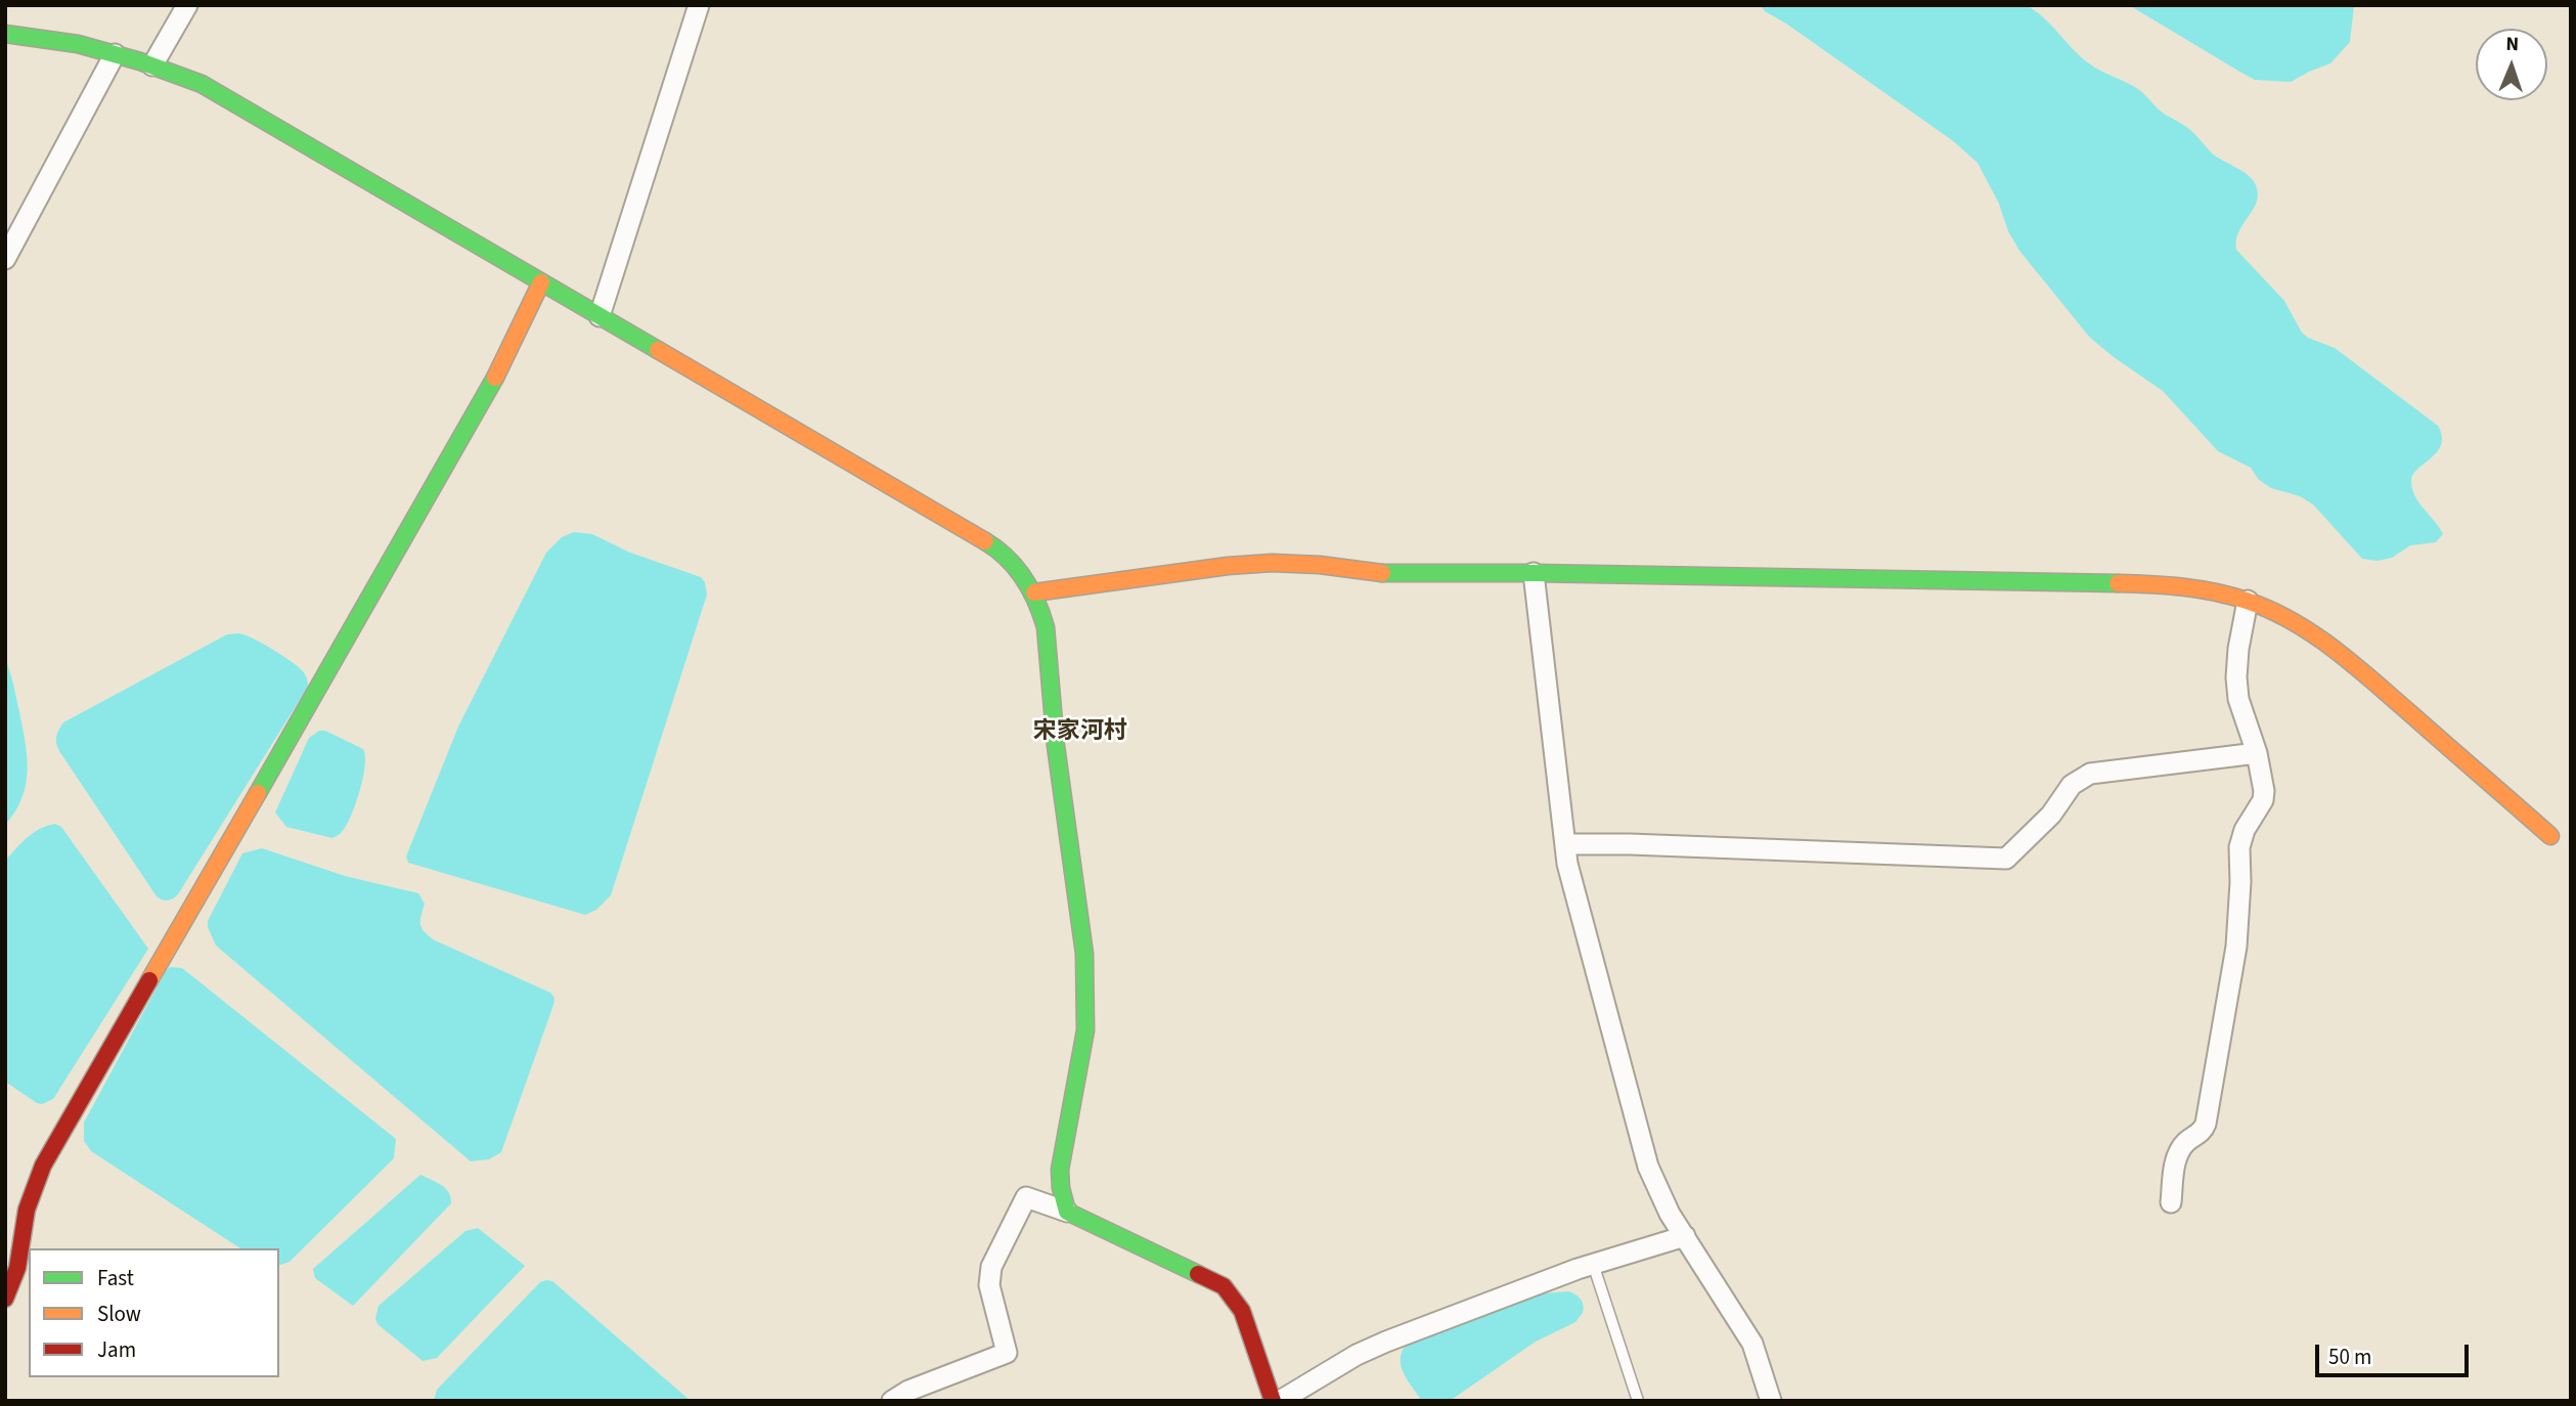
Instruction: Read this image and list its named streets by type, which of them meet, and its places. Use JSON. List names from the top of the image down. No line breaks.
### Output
{"districts":["宋家河村"],"legend":["Fast","Slow","Jam"],"scale_bar":"50 m","north":"top"}
